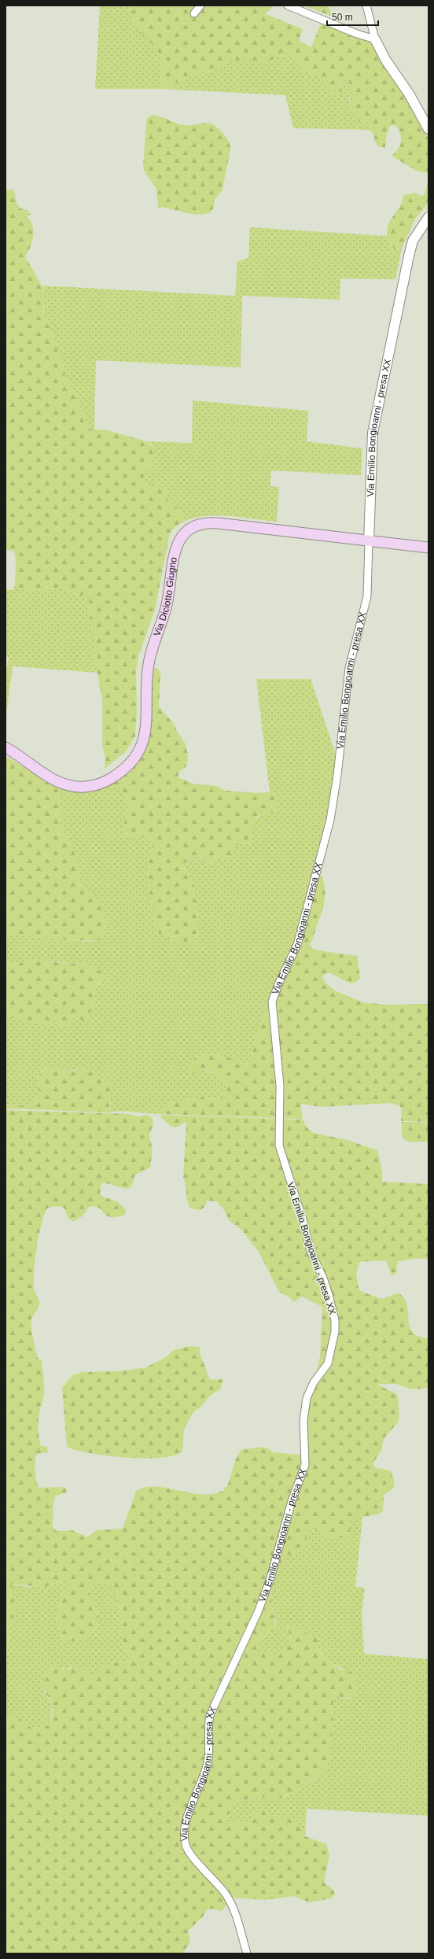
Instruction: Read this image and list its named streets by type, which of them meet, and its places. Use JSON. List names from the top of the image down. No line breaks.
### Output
{"streets":{"main road":["Via Diciotto Giugno"],"street":["Via Emilio Bongioanni - presa XX"]},"crossings":[["Via Emilio Bongioanni - presa XX","Via Diciotto Giugno"]],"scale_bar":"50 m"}
